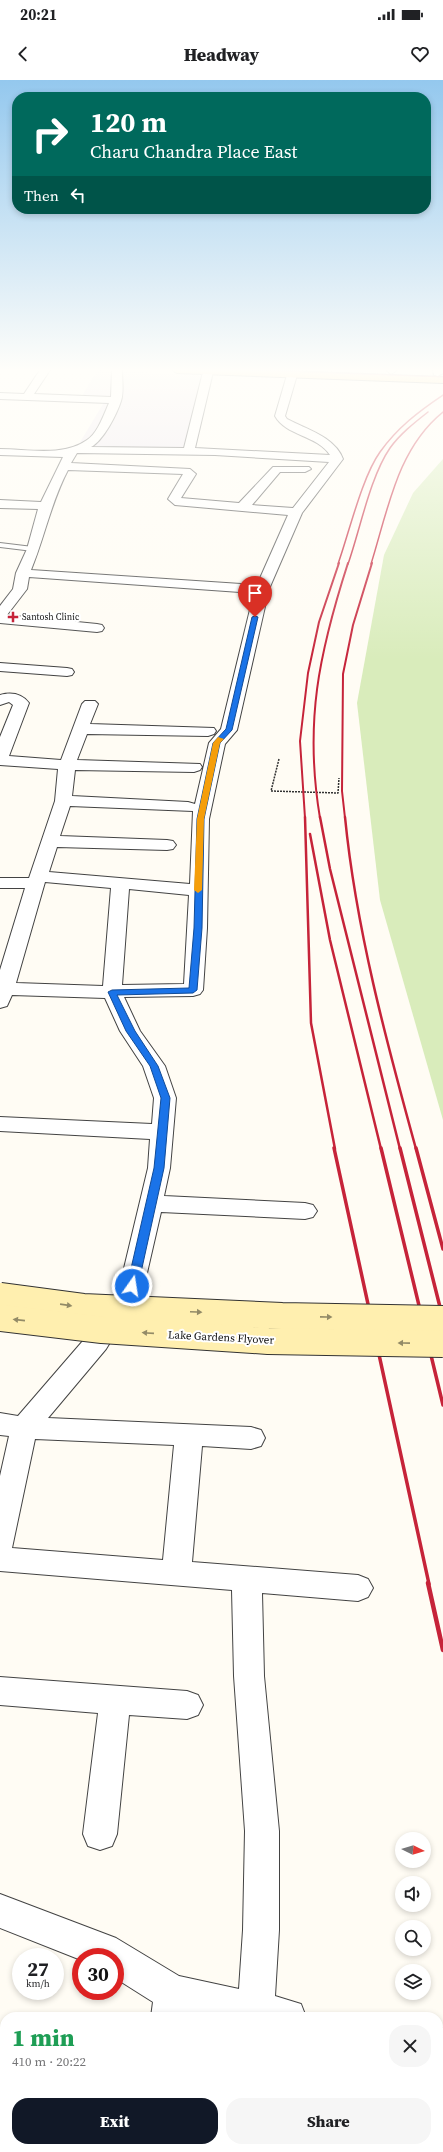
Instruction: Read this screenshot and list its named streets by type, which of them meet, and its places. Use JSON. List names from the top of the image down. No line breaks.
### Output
{"streets":{"main road":["Lake Gardens Flyover"]},"places":{"health":["Santosh Clinic"]},"north":"right","page":{"status":"20:21","header":"Headway","turn":["120 m","Charu Chandra Place East"],"then":"Then","speed":"27 km/h","limit":"30","heading":["1 min","410 m · 20:22"],"buttons":["Exit","Share"]}}
